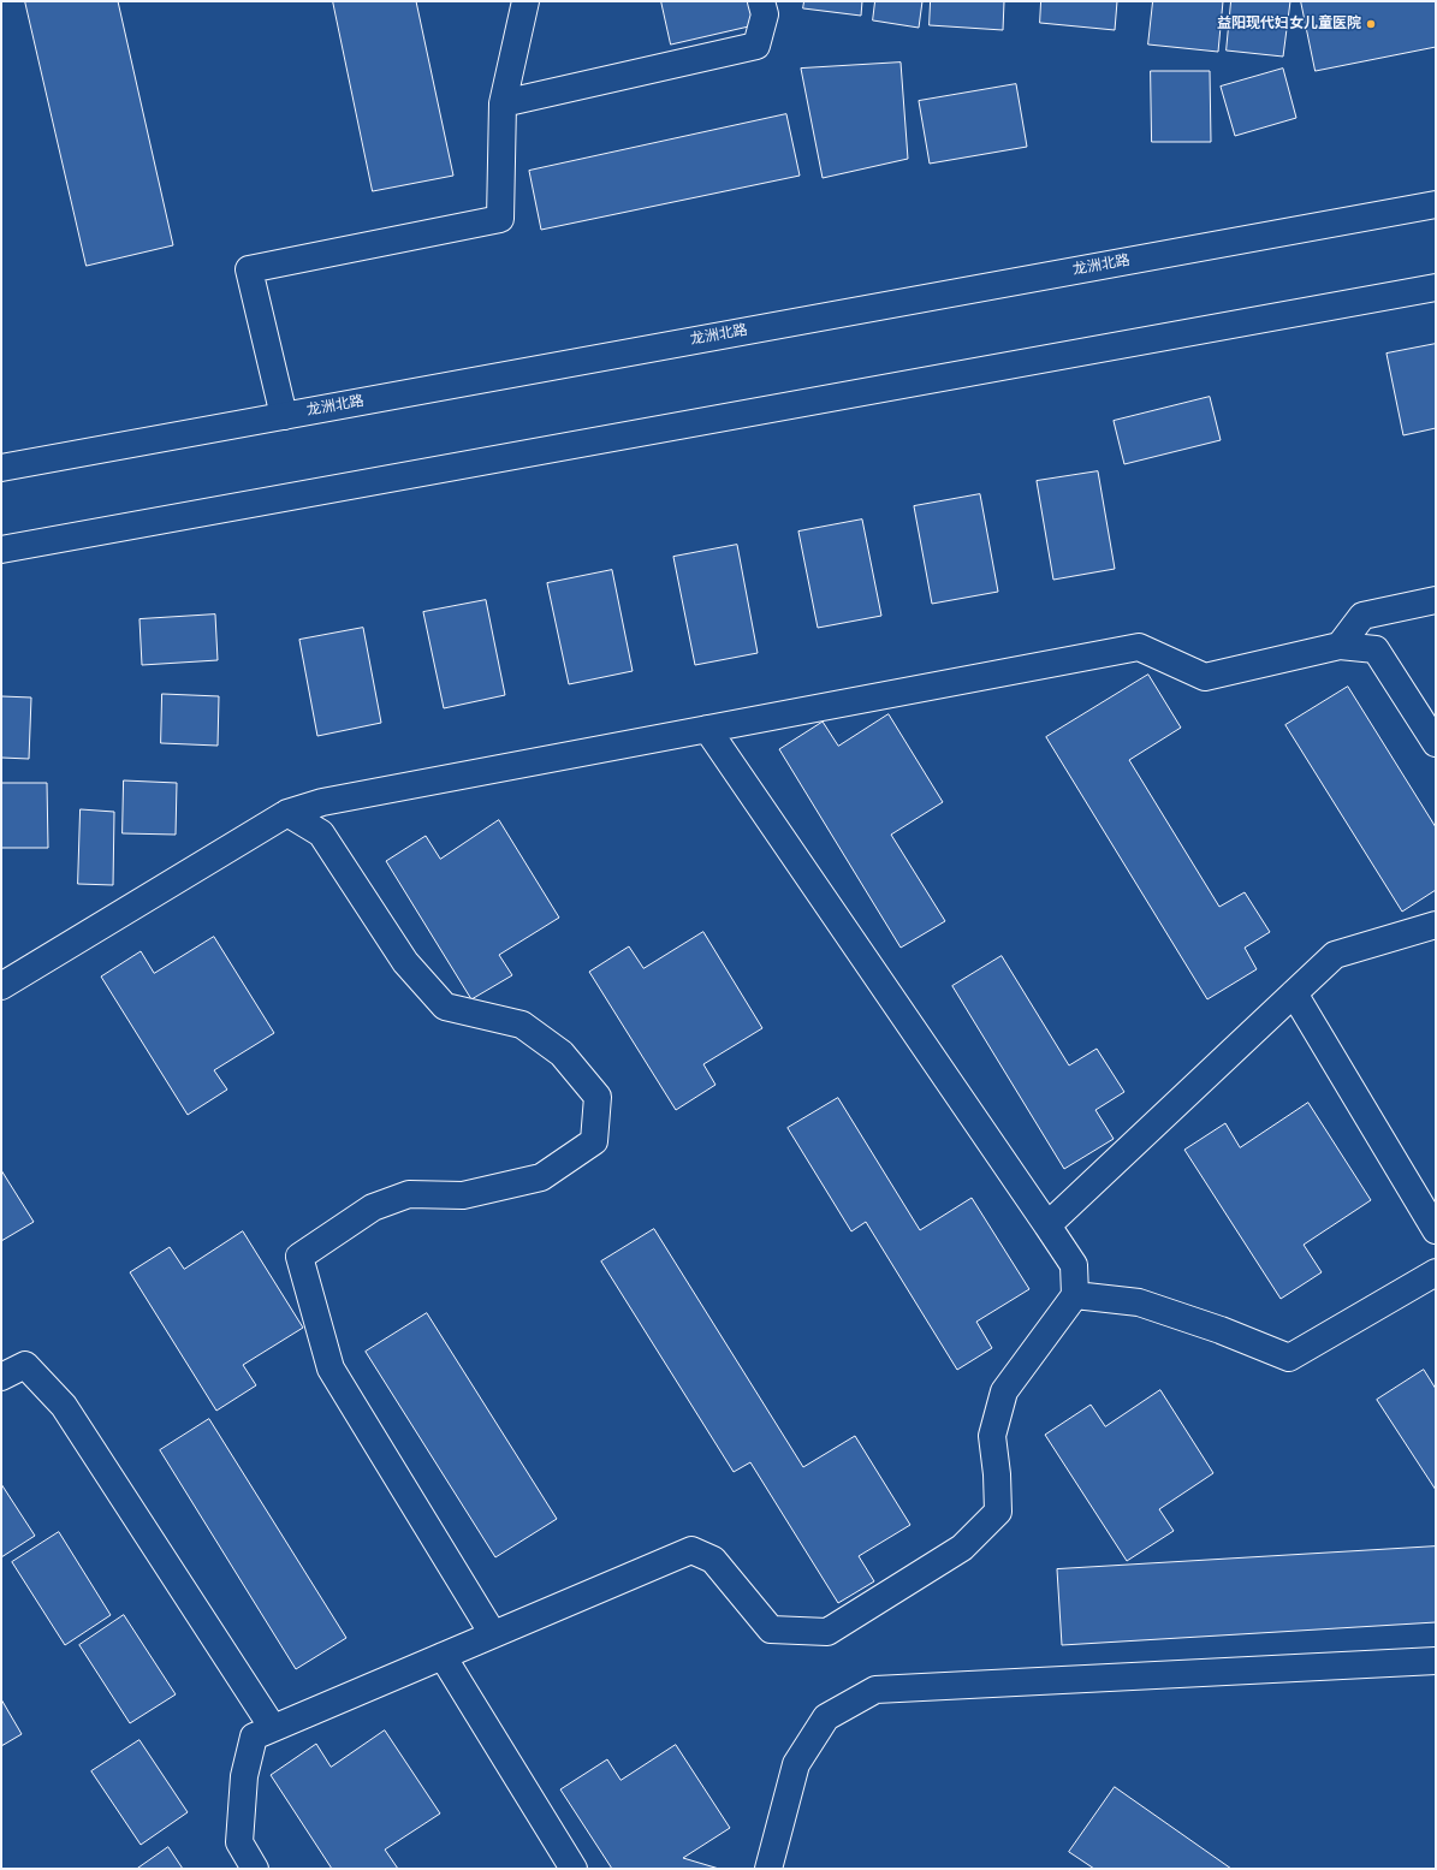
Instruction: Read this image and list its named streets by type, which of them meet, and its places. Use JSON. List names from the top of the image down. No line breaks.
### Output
{"streets":{"street":["龙洲北路"]},"places":["益阳现代妇女儿童医院"]}
